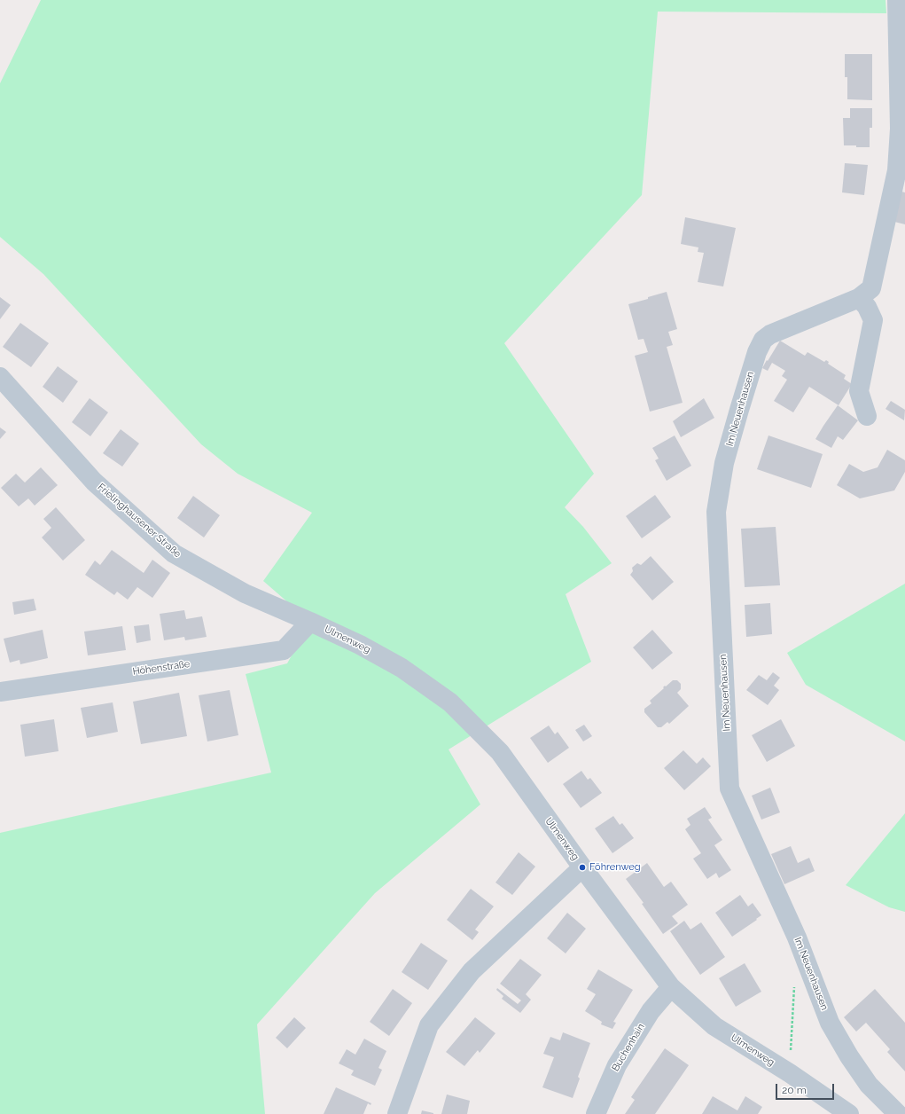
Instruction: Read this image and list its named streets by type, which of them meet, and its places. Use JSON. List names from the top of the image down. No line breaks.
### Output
{"streets":{"street":["Im Neuenhausen","Frielinghausener Straße","Ulmenweg","Höhenstraße","Buchenhain"]},"crossings":[["Frielinghausener Straße","Ulmenweg"],["Frielinghausener Straße","Höhenstraße"],["Ulmenweg","Höhenstraße"],["Ulmenweg","Buchenhain"]],"places":["Föhrenweg"],"scale_bar":"20 m"}
